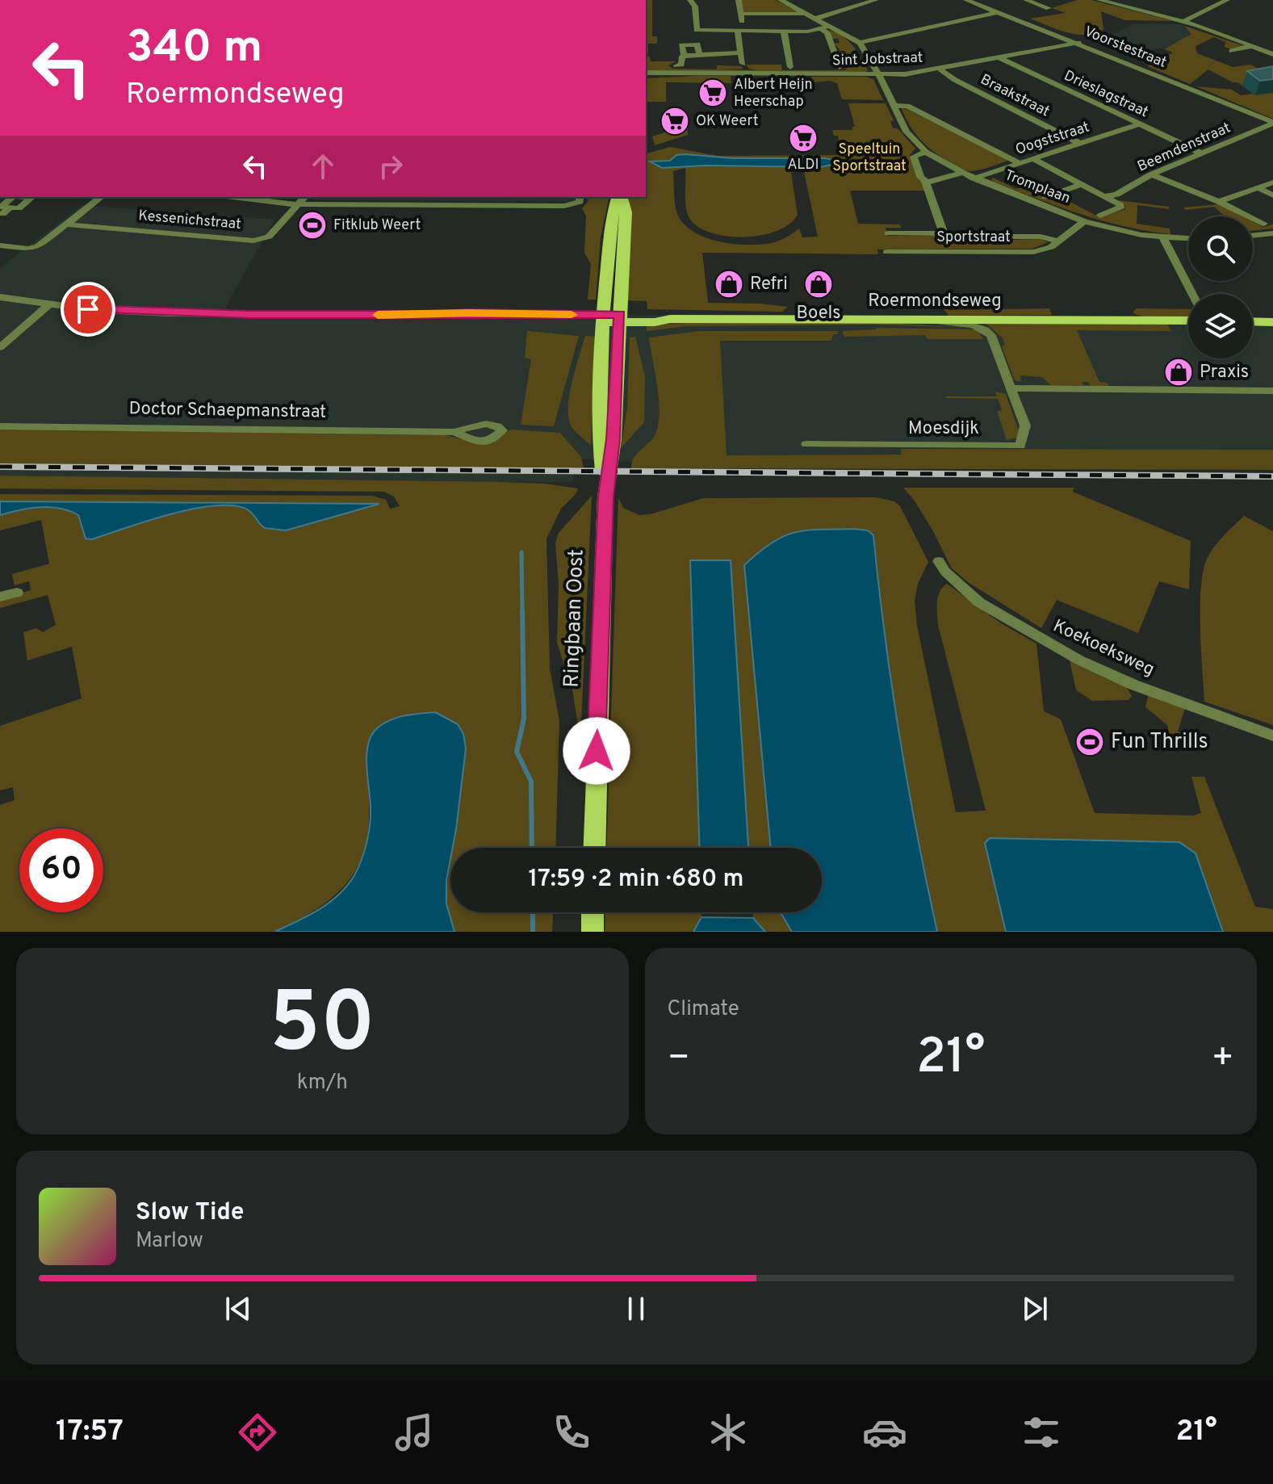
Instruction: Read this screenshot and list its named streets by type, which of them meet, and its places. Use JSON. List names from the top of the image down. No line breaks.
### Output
{"streets":{"main road":["Roermondseweg","Ringbaan Oost"],"street":["Voorstestraat","Sint Jobstraat","Drieslagstraat","Braakstraat","Oogststraat","Beemdenstraat","Tromplaan","Kessenichstraat","Sportstraat","Doctor Schaepmanstraat","Moesdijk","Koekoeksweg"]},"crossings":[["Voorstestraat","Sint Jobstraat"],["Voorstestraat","Beemdenstraat"],["Sint Jobstraat","Drieslagstraat"],["Sint Jobstraat","Braakstraat"],["Sint Jobstraat","Tromplaan"],["Drieslagstraat","Oogststraat"],["Drieslagstraat","Beemdenstraat"],["Braakstraat","Oogststraat"],["Oogststraat","Tromplaan"],["Tromplaan","Sportstraat"],["Roermondseweg","Moesdijk"],["Roermondseweg","Ringbaan Oost"]],"parks":["Speeltuin Sportstraat"],"places":{"supermarket":["Albert Heijn Heerschap","OK Weert","ALDI"],"sports":["Fitklub Weert","Fun Thrills"],"shop":["Refri","Boels","Praxis"]},"page":{"turn":["340 m","Roermondseweg"],"limit":"60","trip":"17:59 · 2 min · 680 m","tile":[["50","km/h"],"Climate"],"heat":["−","21°","+"],"song":["Slow Tide","Marlow"],"tabs":["17:57","21°"]}}
